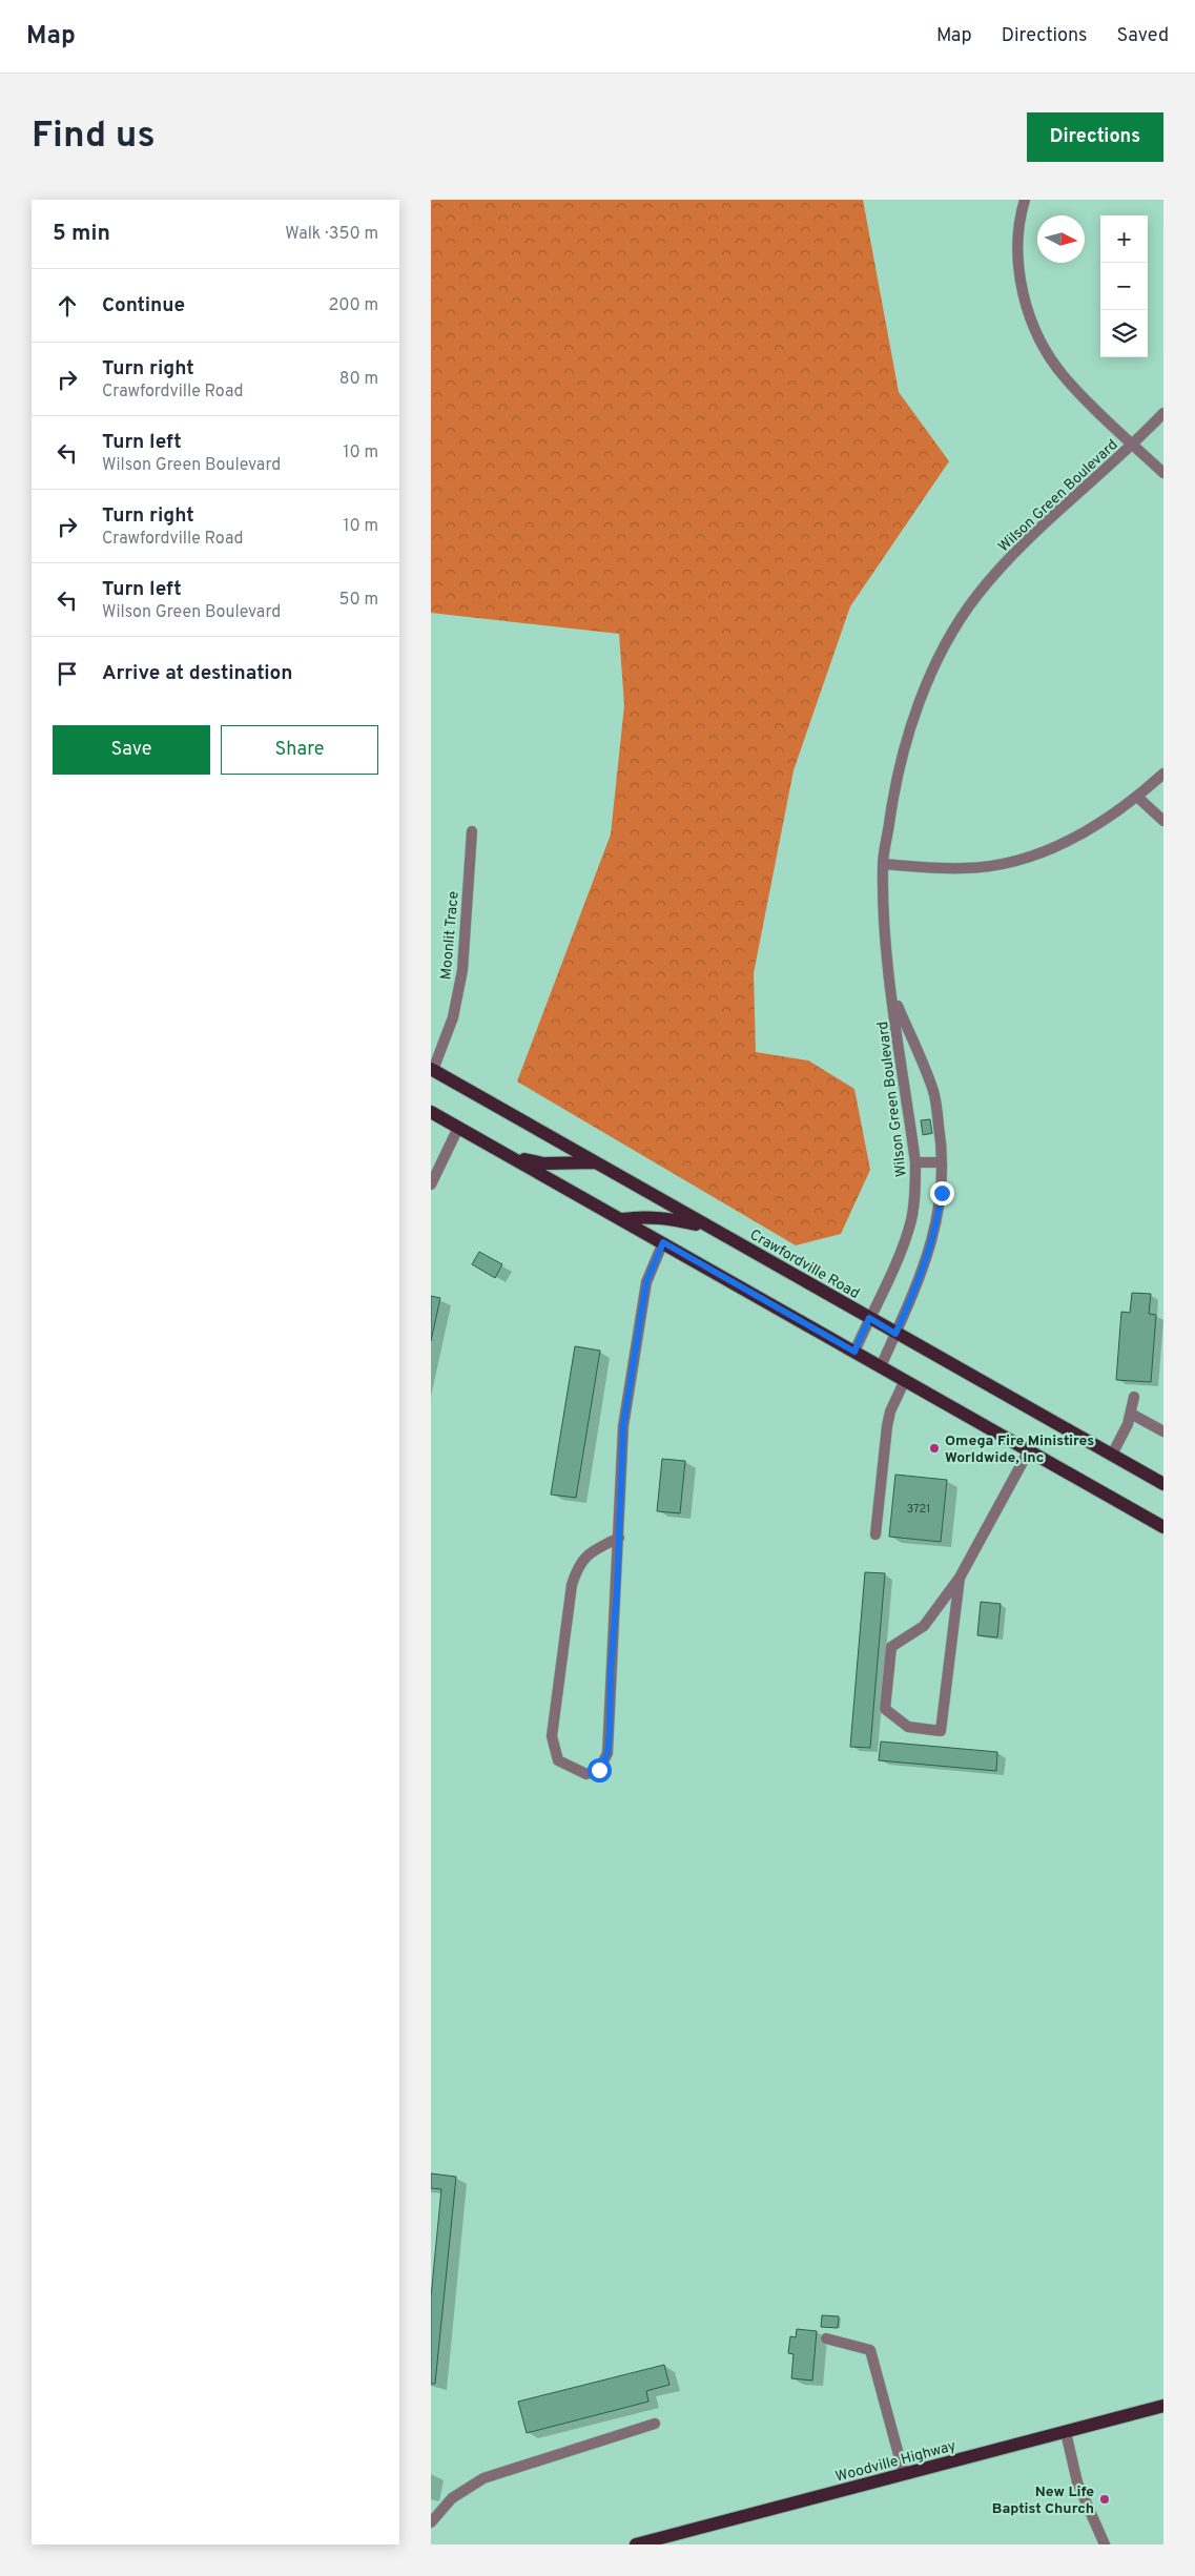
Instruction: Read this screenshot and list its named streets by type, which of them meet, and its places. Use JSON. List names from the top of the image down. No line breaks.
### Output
{"streets":{"main road":["Crawfordville Road","Woodville Highway"],"street":["Wilson Green Boulevard","Moonlit Trace"]},"crossings":[["Wilson Green Boulevard","Crawfordville Road"],["Moonlit Trace","Crawfordville Road"]],"places":["Omega Fire Ministires Worldwide, Inc","New Life Baptist Church"],"house_numbers":["3721"],"north":"right","page":{"header":"Map","nav":["Map","Directions","Saved"],"buttons":["Directions",["Save","Share"]],"title":"Find us","heading":["5 min","Walk · 350 m"],"map_buttons":["+","−"],"list":[["Continue","200 m"],["Turn right","Crawfordville Road","80 m"],["Turn left","Wilson Green Boulevard","10 m"],["Turn right","Crawfordville Road","10 m"],["Turn left","Wilson Green Boulevard","50 m"],"Arrive at destination"]}}
